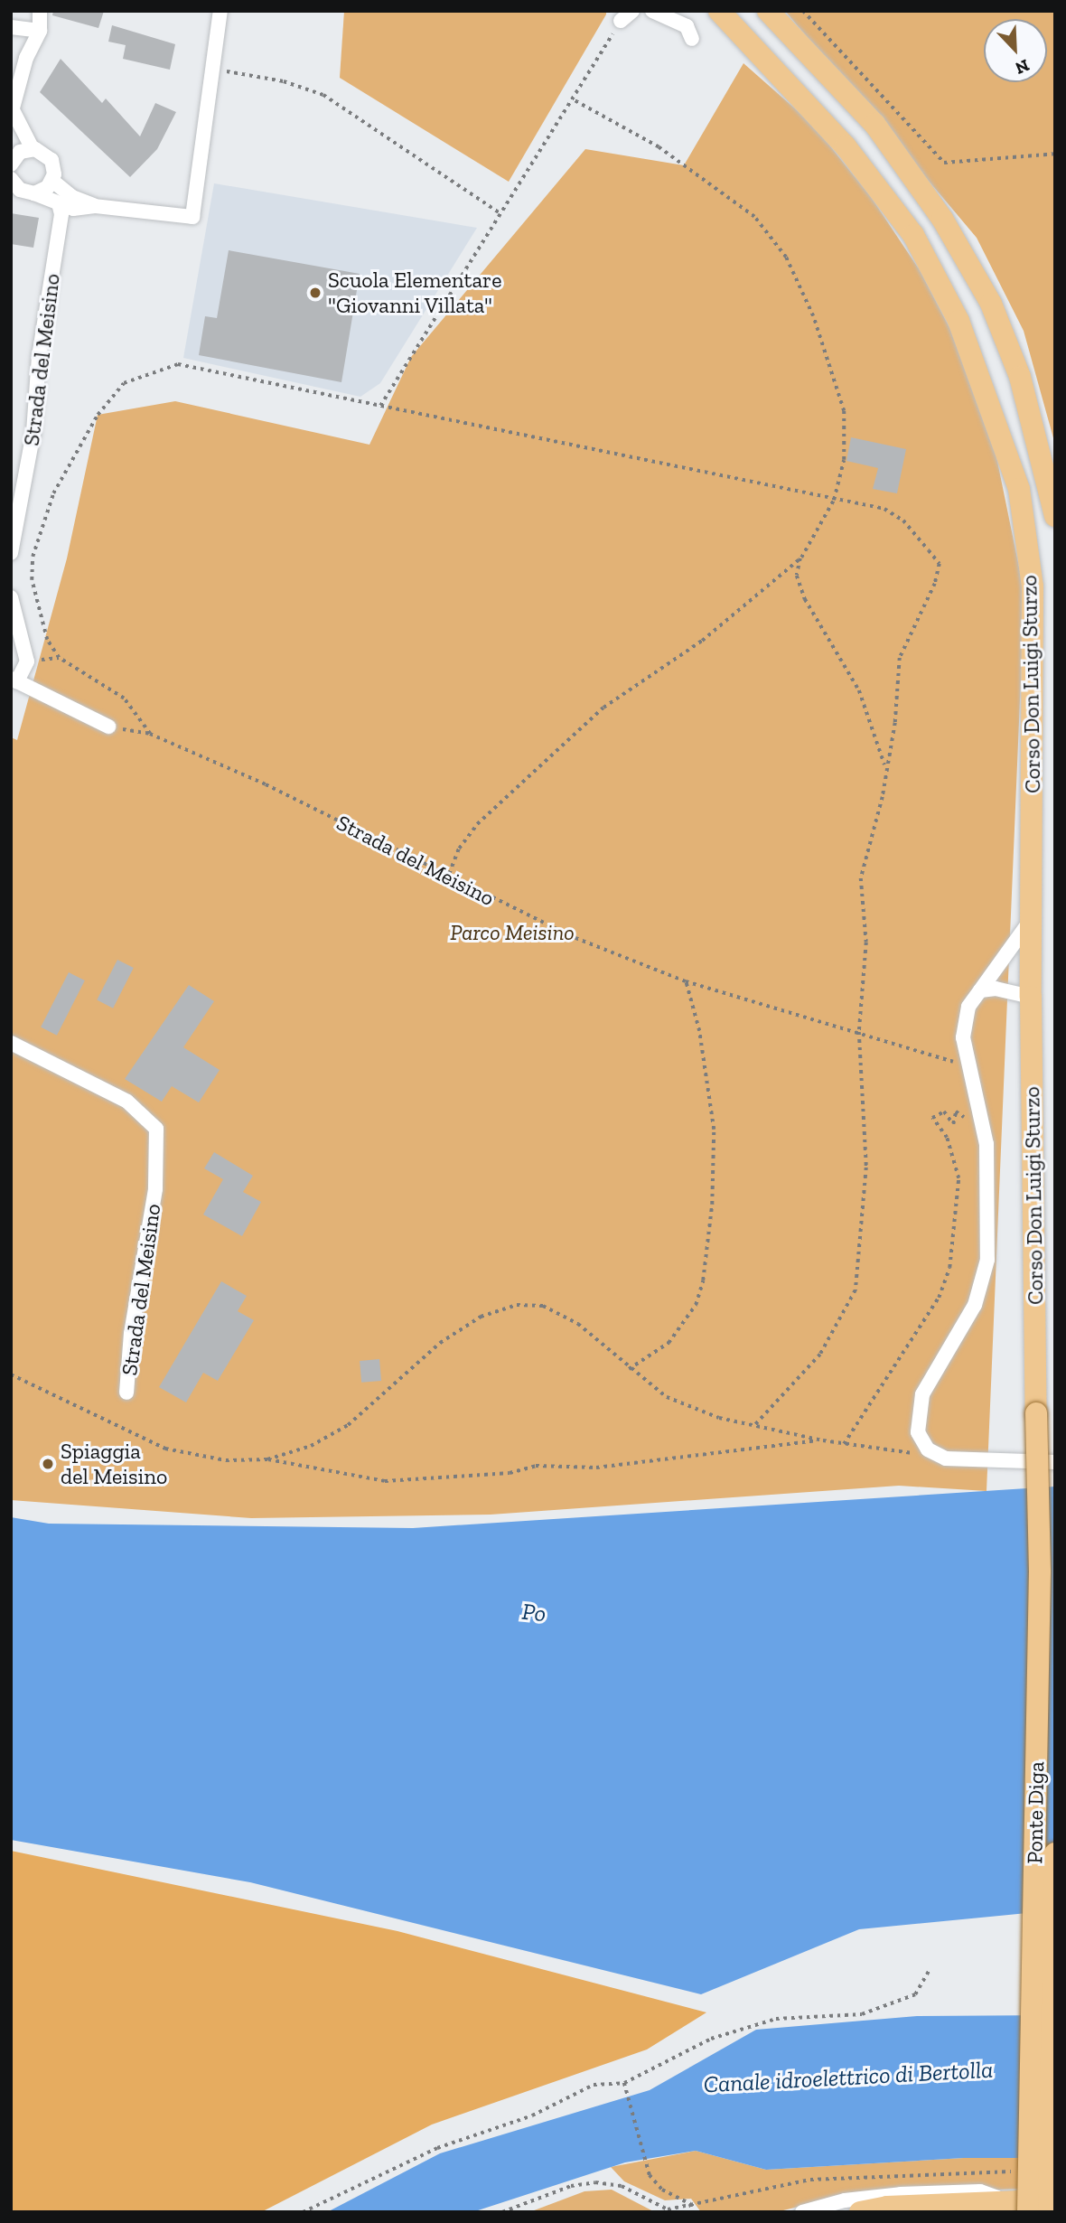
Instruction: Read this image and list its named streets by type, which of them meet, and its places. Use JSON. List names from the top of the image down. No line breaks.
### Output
{"streets":{"main road":["Corso Don Luigi Sturzo","Ponte Diga"],"street":["Strada del Meisino"]},"crossings":[["Corso Don Luigi Sturzo","Ponte Diga"]],"water":["Po","Canale idroelettrico di Bertolla"],"parks":["Parco Meisino"],"places":["Scuola Elementare \"Giovanni Villata\"","Spiaggia del Meisino"],"north":"bottom right"}
